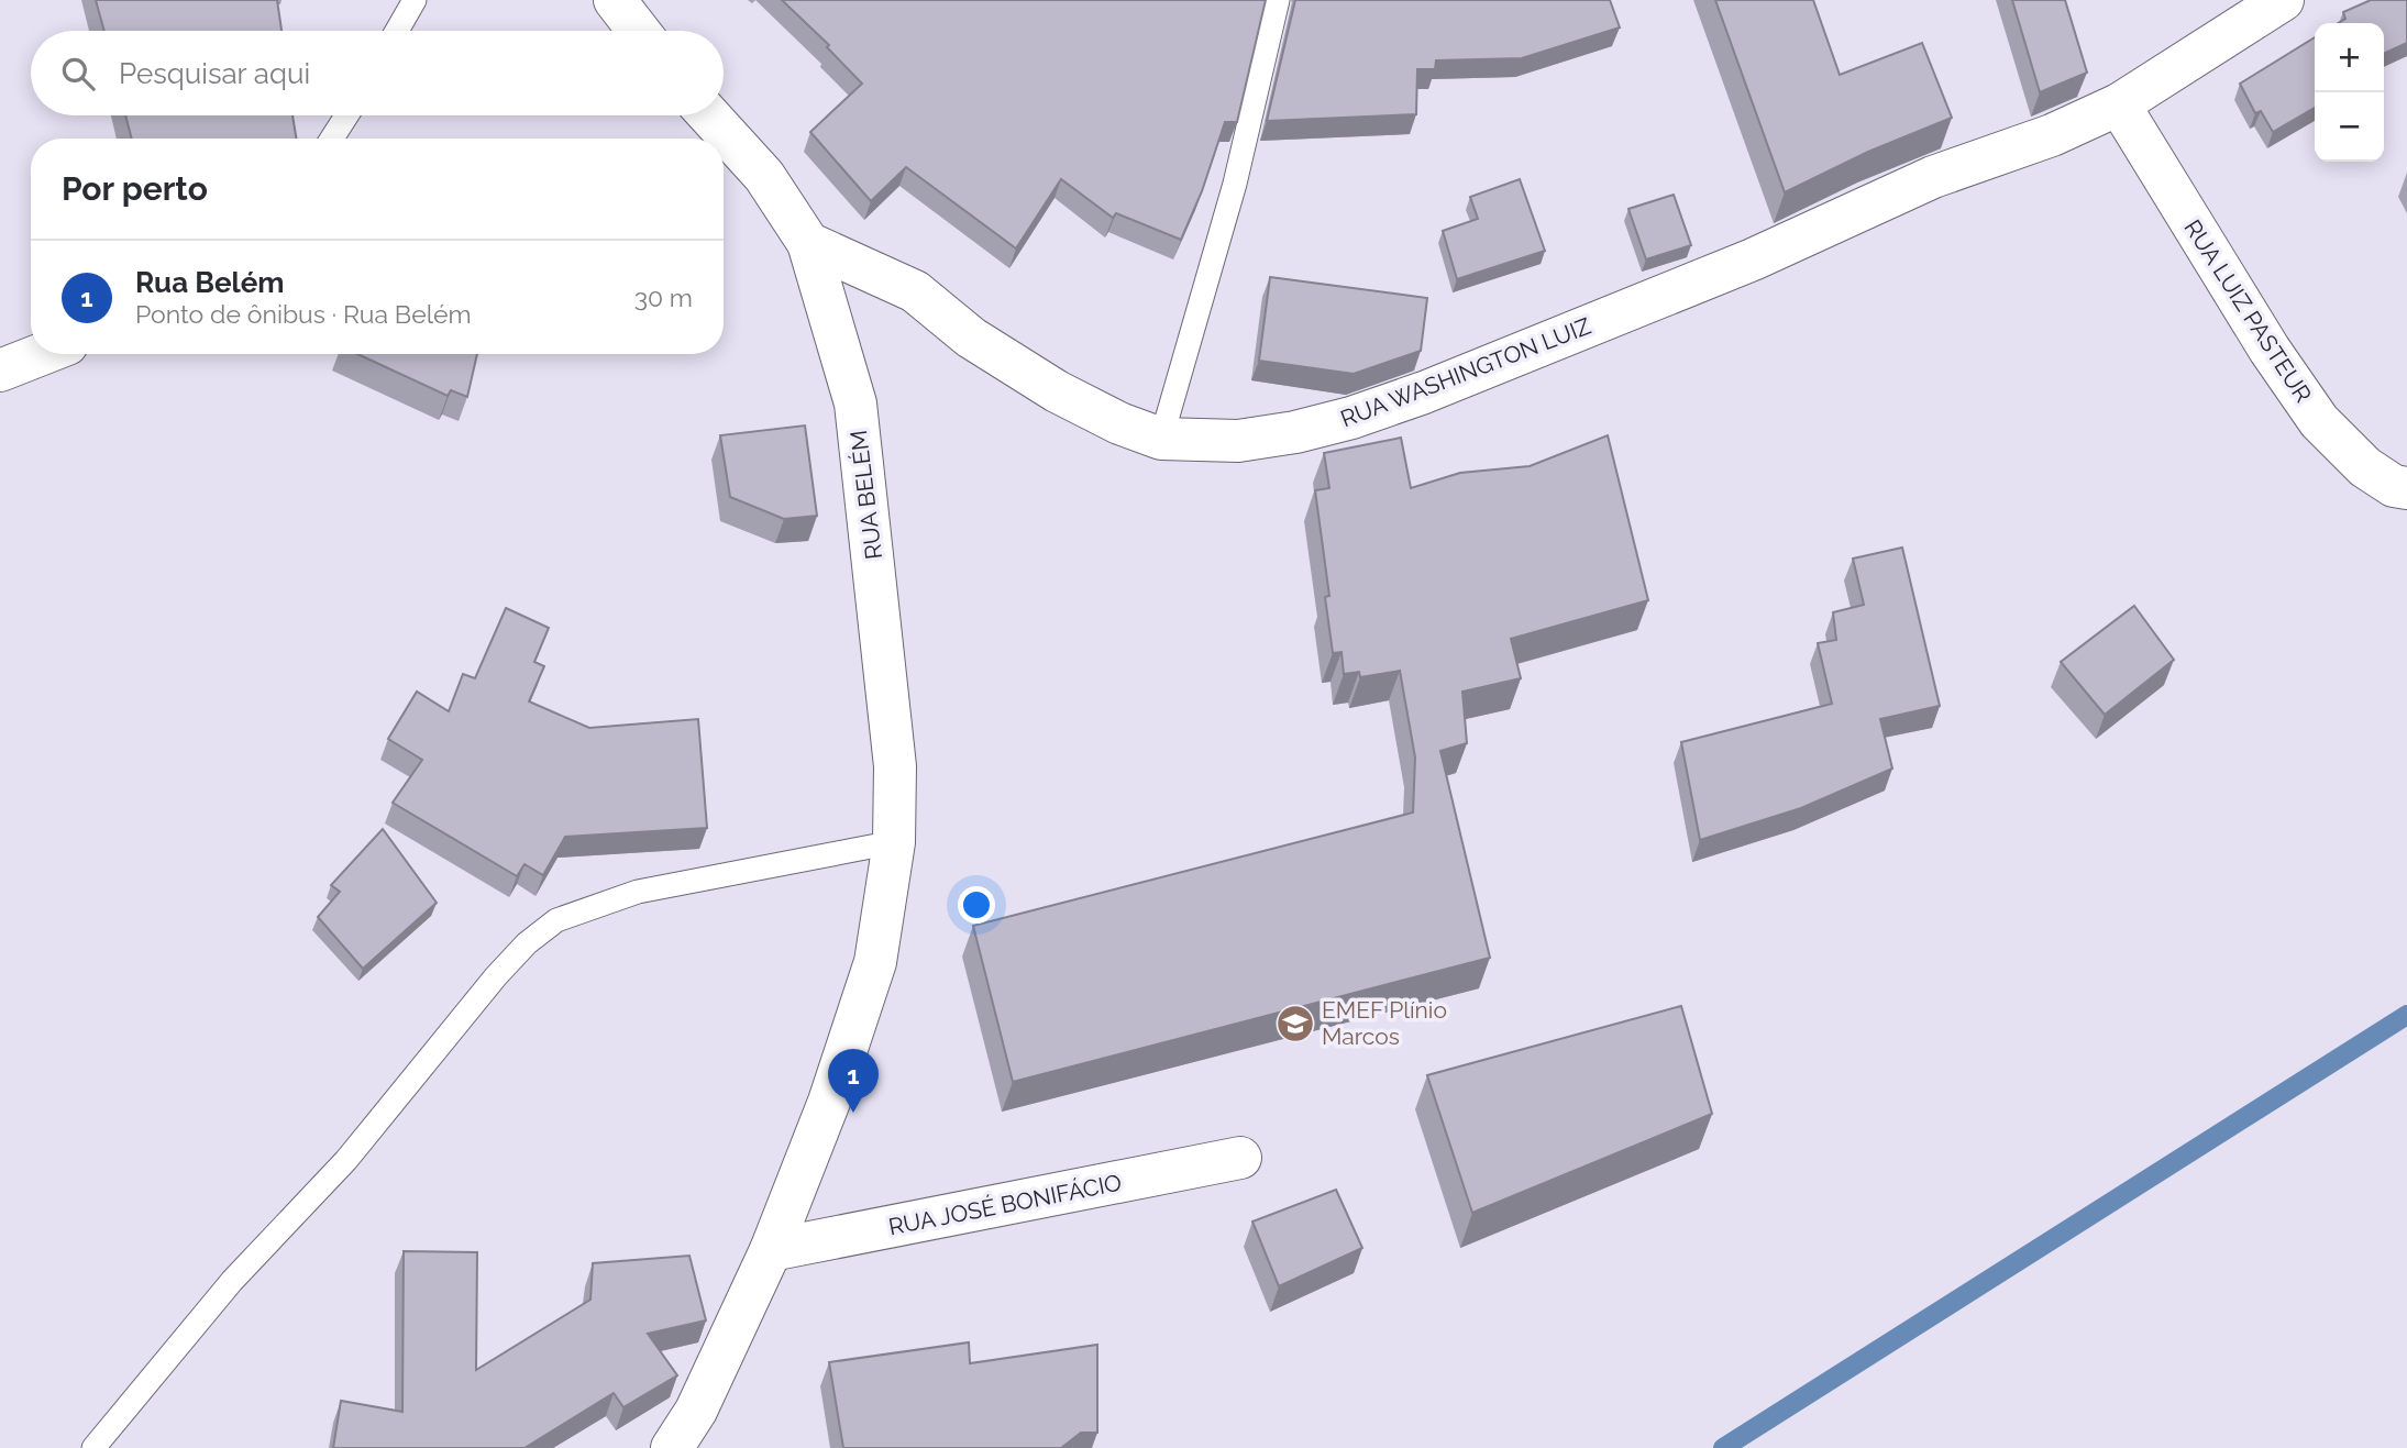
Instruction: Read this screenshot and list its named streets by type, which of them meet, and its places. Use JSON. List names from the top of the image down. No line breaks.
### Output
{"streets":{"street":["RUA LUIZ PASTEUR","RUA WASHINGTON LUIZ","RUA BELÉM","RUA JOSÉ BONIFÁCIO"]},"crossings":[["RUA LUIZ PASTEUR","RUA WASHINGTON LUIZ"],["RUA WASHINGTON LUIZ","RUA BELÉM"],["RUA BELÉM","RUA JOSÉ BONIFÁCIO"]],"places":{"school or university":["EMEF Plínio Marcos"]},"page":{"map_buttons":["+","−"],"search":"Pesquisar aqui","heading":"Por perto","list":[{"mark":"1","name":"Rua Belém","note":"Ponto de ônibus · Rua Belém","value":"30 m"}],"pins":"1"}}
